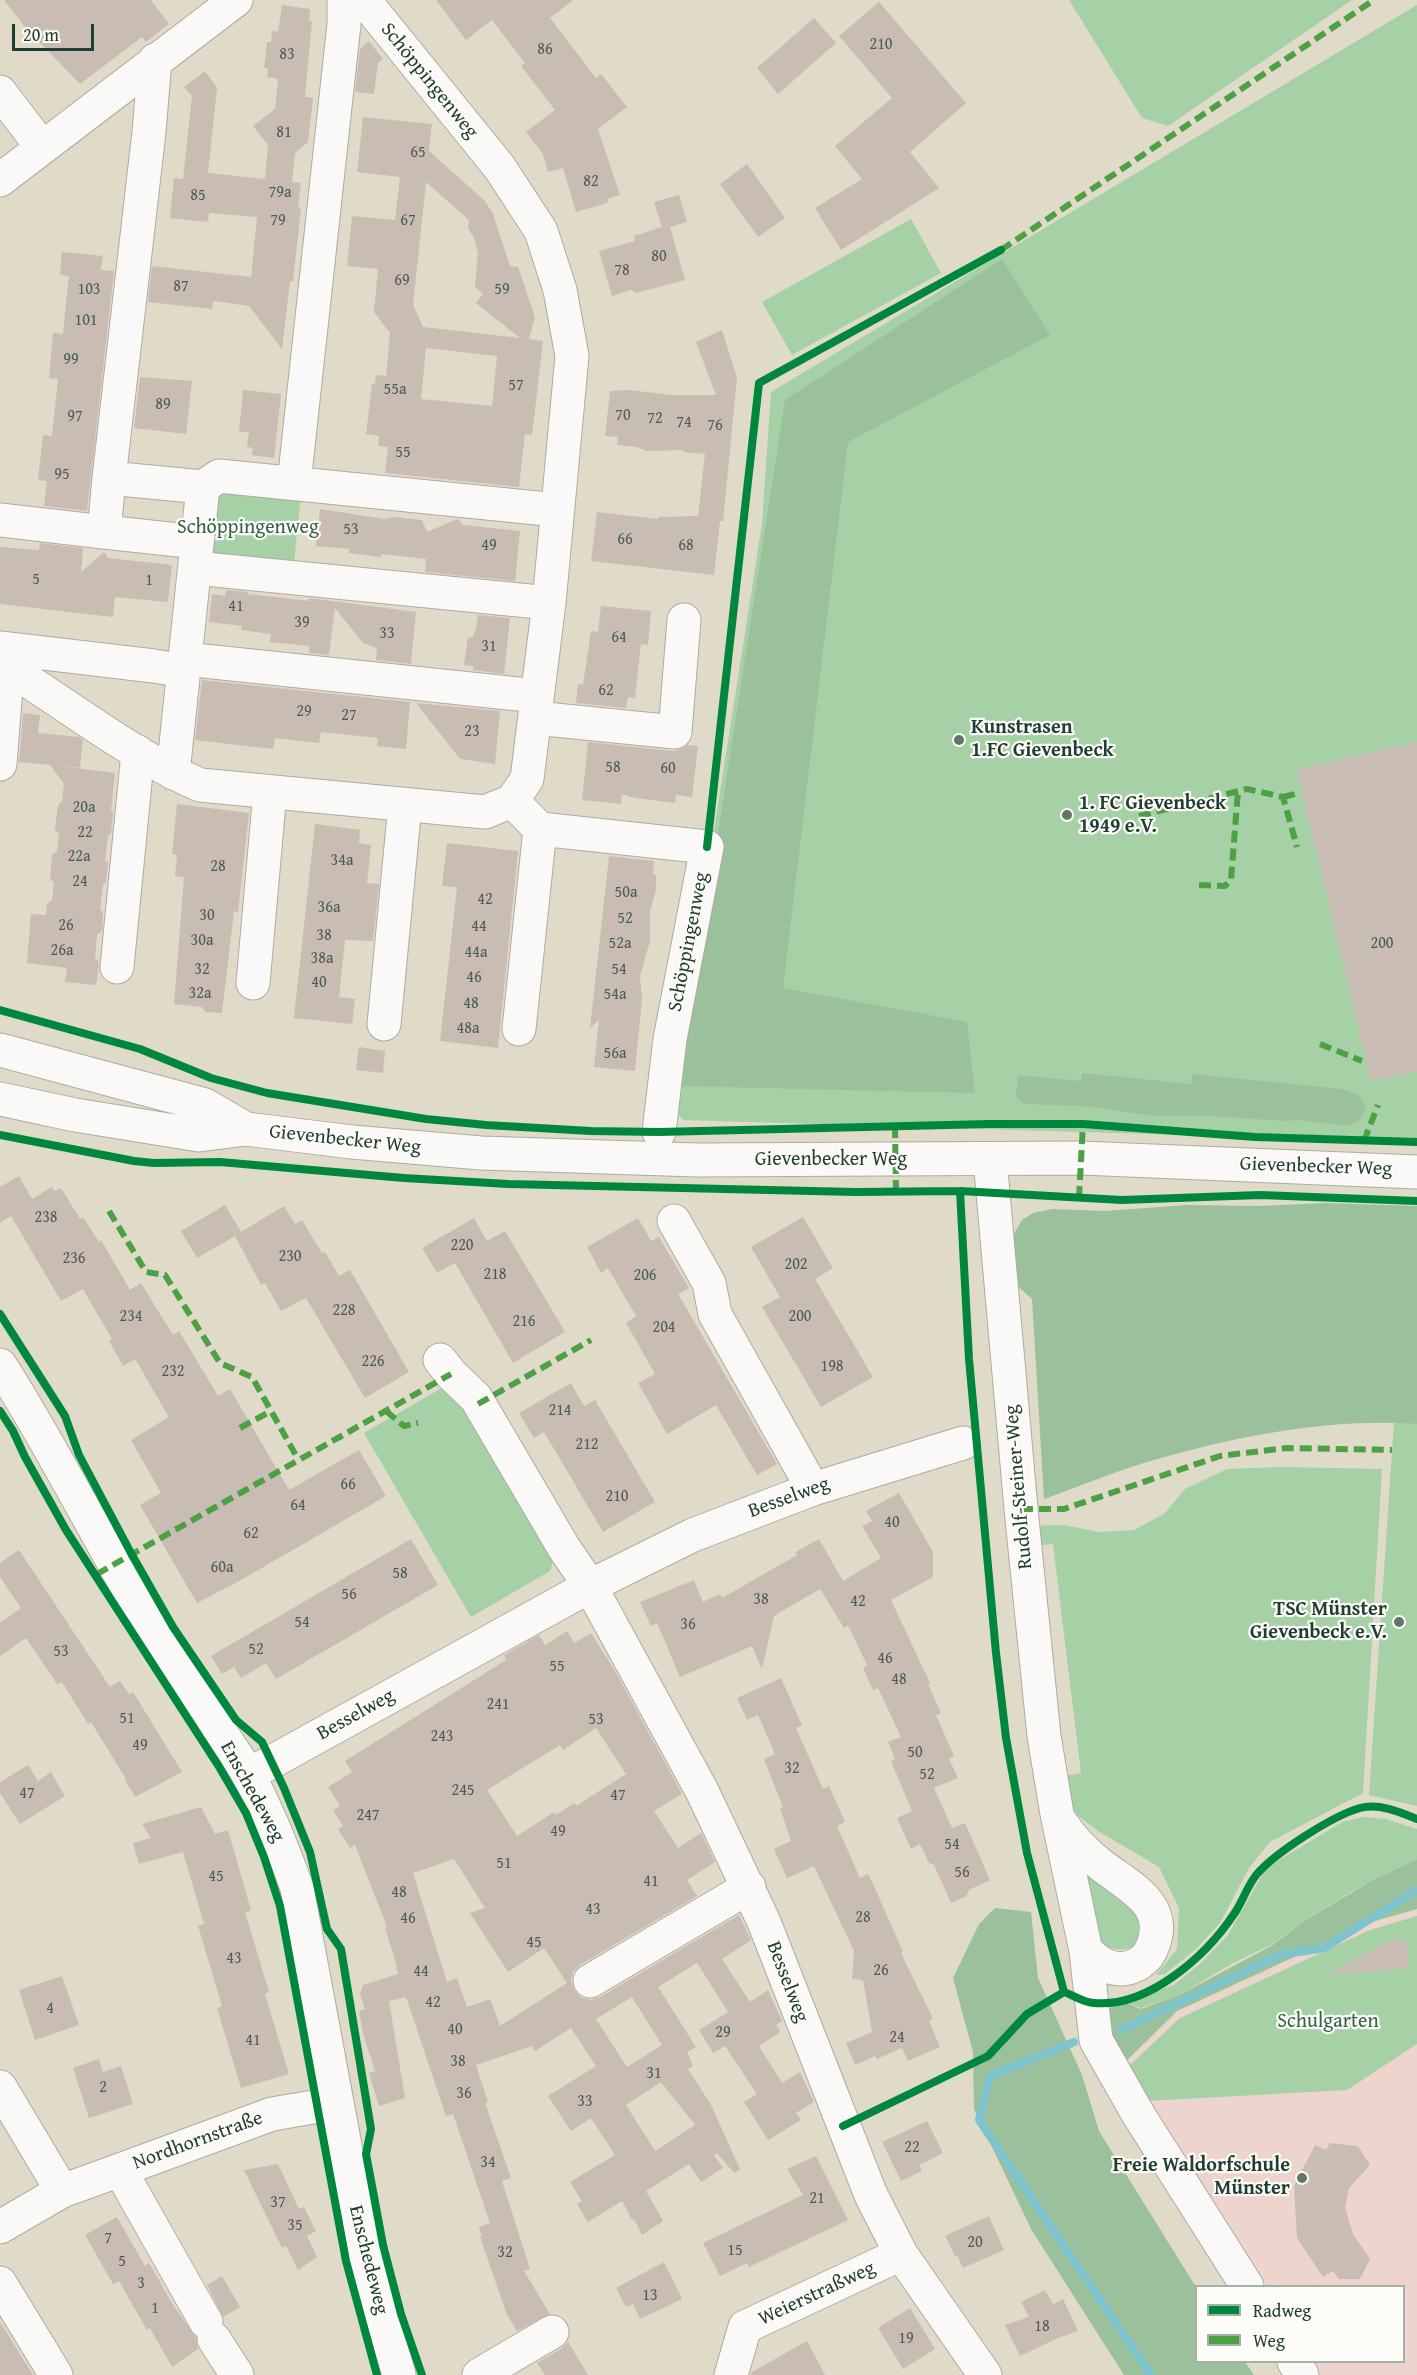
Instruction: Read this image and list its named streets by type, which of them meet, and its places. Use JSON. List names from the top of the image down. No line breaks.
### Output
{"streets":{"street":["Schöppingenweg","Gievenbecker Weg","Rudolf-Steiner-Weg","Besselweg","Enschedeweg","Nordhornstraße","Weierstraßweg"]},"crossings":[["Gievenbecker Weg","Rudolf-Steiner-Weg"],["Besselweg","Enschedeweg"],["Besselweg","Weierstraßweg"],["Enschedeweg","Nordhornstraße"]],"parks":["Schöppingenweg","Schulgarten"],"places":["Kunstrasen 1.FC Gievenbeck","1. FC Gievenbeck 1949 e.V.","TSC Münster Gievenbeck e.V.","Freie Waldorfschule Münster"],"house_numbers":["210","86","83","81","65","82","79a","85","79","67","80","78","69","87","103","59","101","99","57","55a","89","70","97","72","74","76","55","95","53","66","49","68","5","1","41","39","33","64","31","62","29","27","23","58","60","20a","22","22a","34a","28","24","50a","42","36a","30","52","26","44","38","30a","52a","200","26a","44a","38a","32","54","46","40","32a","54a","48","48a","56a","238","220","230","236","202","218","206","228","234","200","216","204","226","198","232","214","212","66","210","64","40","62","60a","58","56","38","42","54","36","52","53","46","55","48","241","51","53","243","49","50","32","52","245","47","47","247","49","54","51","56","45","41","48","43","28","46","45","43","26","44","42","4","40","29","24","41","38","31","2","36","33","22","34","21","37","35","7","20","15","32","5","3","13","1","18","19"],"legend":["Radweg","Weg"],"scale_bar":"20 m"}
